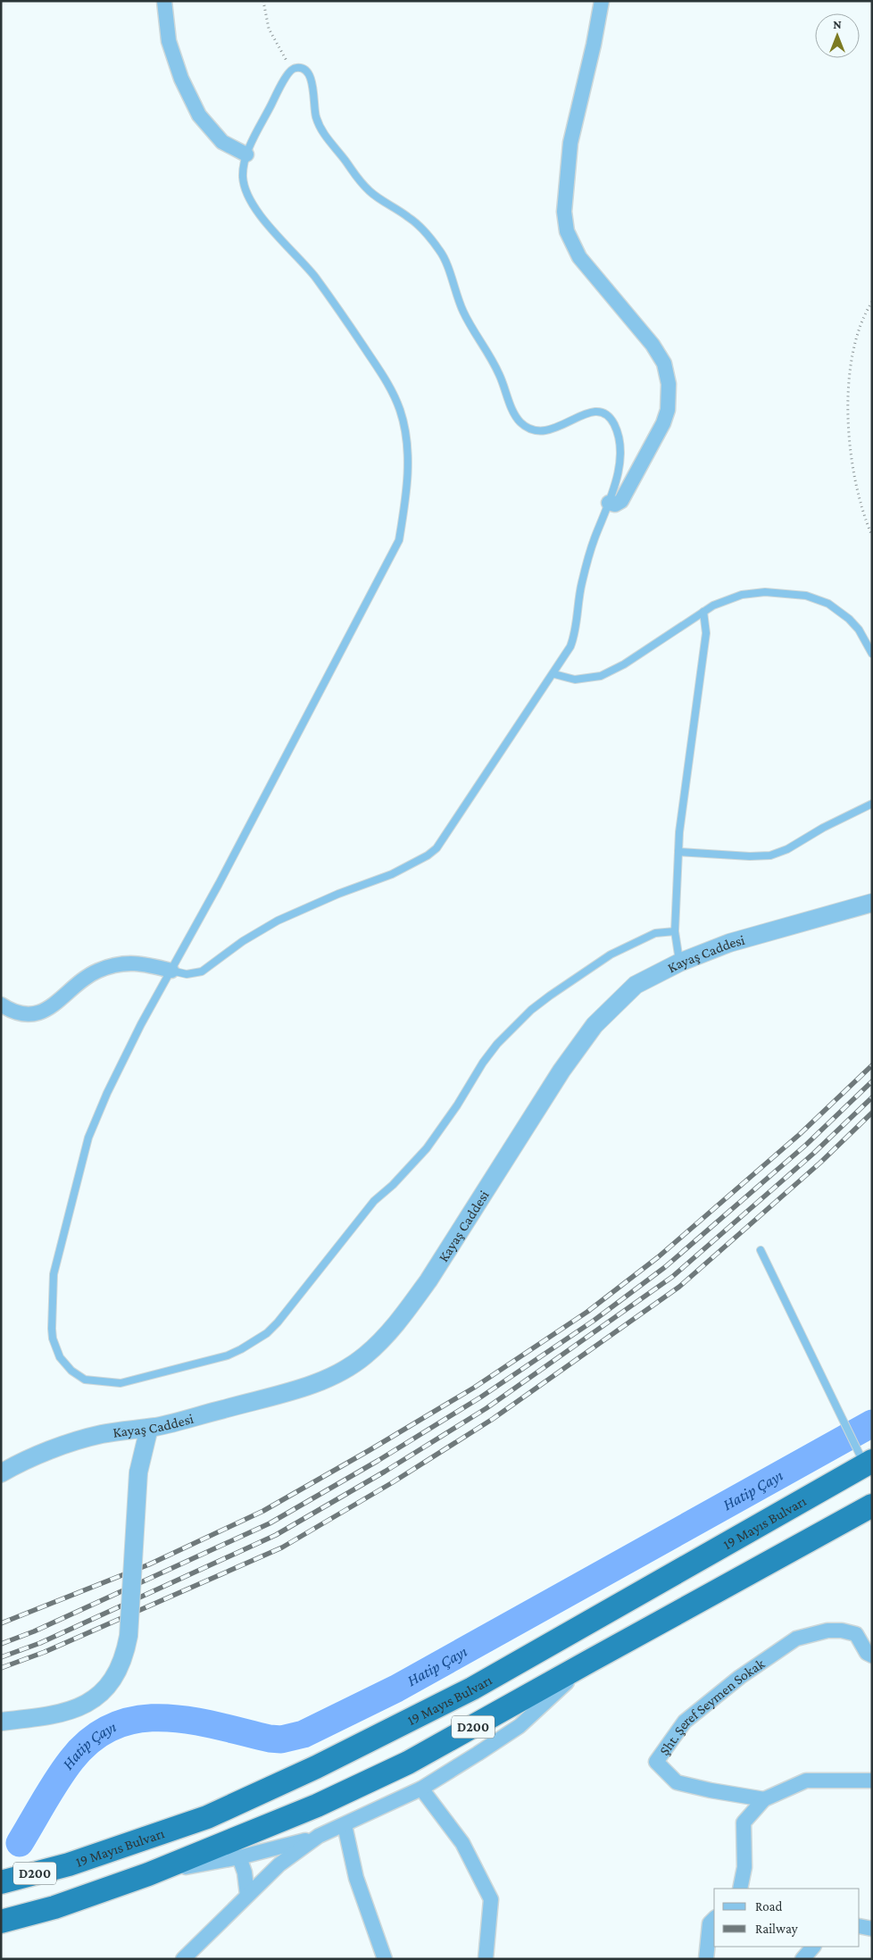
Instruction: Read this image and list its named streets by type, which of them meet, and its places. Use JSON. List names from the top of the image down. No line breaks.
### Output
{"streets":{"highway":["19 Mayıs Bulvarı","D200"],"street":["Kayaş Caddesi","Şht. Şeref Seymen Sokak"]},"water":["Hatip Çayı"],"legend":["Road","Railway"],"north":"top"}
